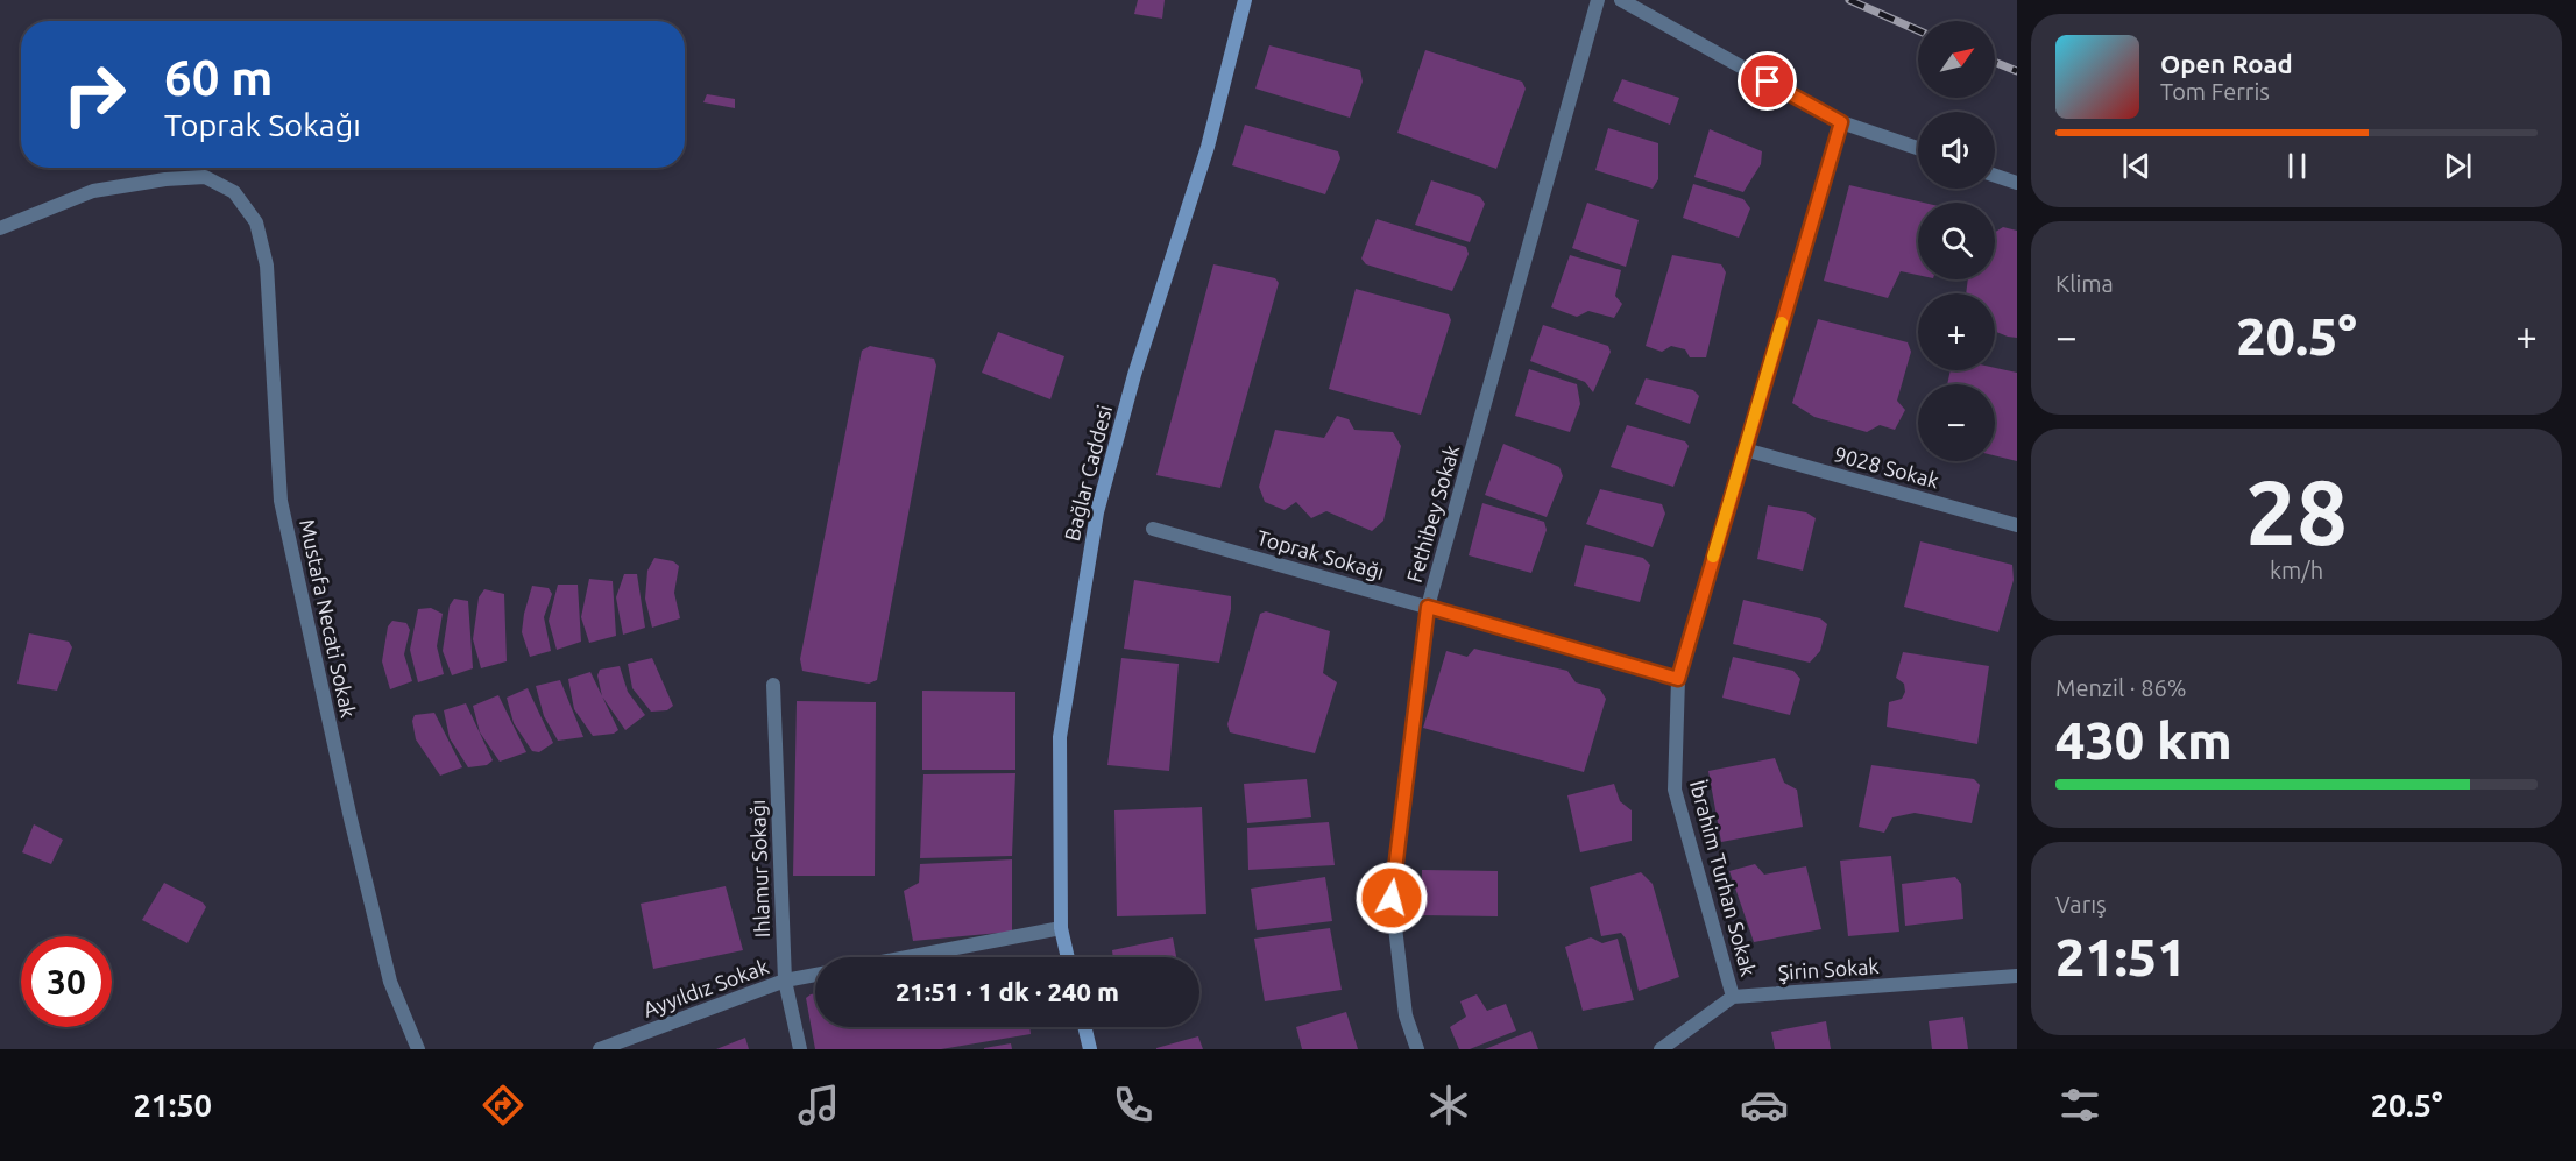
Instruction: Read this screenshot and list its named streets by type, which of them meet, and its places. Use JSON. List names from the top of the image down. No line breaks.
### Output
{"streets":{"main road":["Bağlar Caddesi"],"street":["9028 Sokak","Fethibey Sokak","Toprak Sokağı","Mustafa Necati Sokak","Ihlamur Sokağı","İbrahim Turhan Sokak","Şirin Sokak","Ayyıldız Sokak"]},"crossings":[["9028 Sokak","İbrahim Turhan Sokak"],["Fethibey Sokak","Toprak Sokağı"],["Toprak Sokağı","İbrahim Turhan Sokak"],["Ihlamur Sokağı","Ayyıldız Sokak"],["İbrahim Turhan Sokak","Şirin Sokak"]],"north":"top right","page":{"map_buttons":["+","−"],"turn":["60 m","Toprak Sokağı"],"song":["Open Road","Tom Ferris"],"tile":["Klima",["28","km/h"],["Menzil · 86%","430 km"],["Varış","21:51"]],"heat":["−","20.5°","+"],"limit":"30","trip":"21:51 · 1 dk · 240 m","tabs":["21:50","20.5°"]}}
